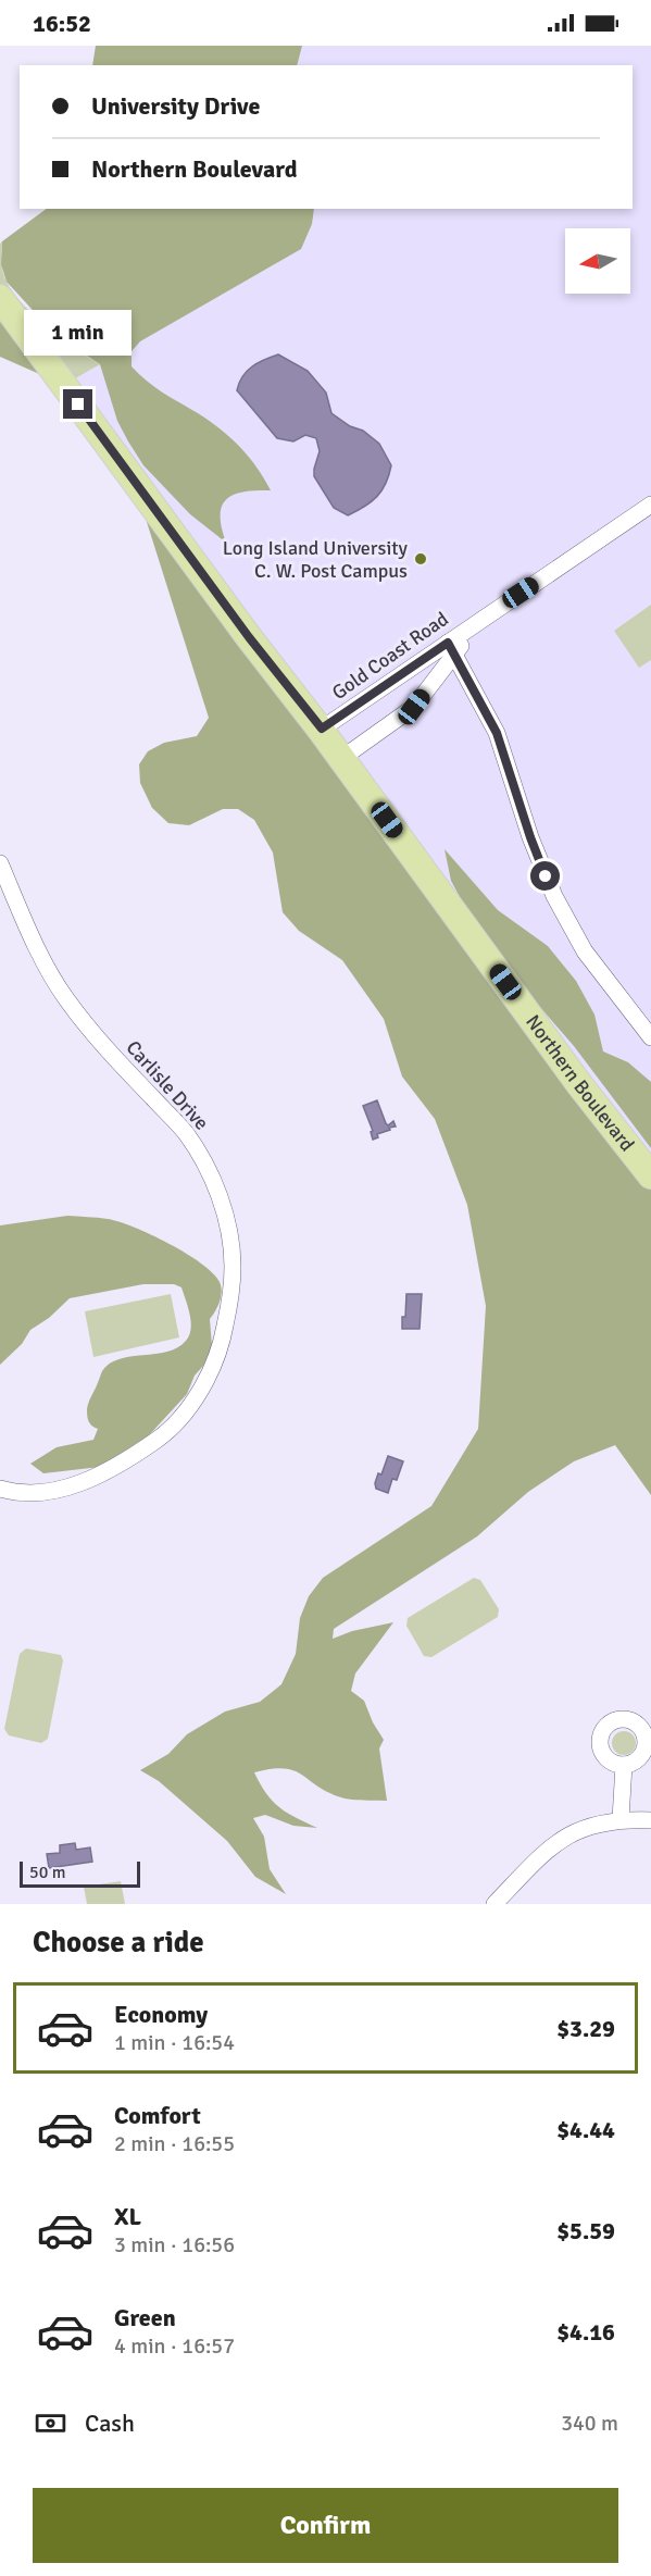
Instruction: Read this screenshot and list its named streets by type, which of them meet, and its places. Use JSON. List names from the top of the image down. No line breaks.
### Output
{"streets":{"main road":["Northern Boulevard"],"street":["Gold Coast Road","Carlisle Drive"]},"crossings":[["Gold Coast Road","Northern Boulevard"]],"places":["Long Island University C. W. Post Campus"],"scale_bar":"50 m","north":"left","page":{"status":"16:52","banner":["University Drive","Northern Boulevard"],"bubble":"1 min","scale":"50 m","heading":"Choose a ride","list":[{"name":"Economy","note":"1 min · 16:54","value":"$3.29"},{"name":"Comfort","note":"2 min · 16:55","value":"$4.44"},{"name":"XL","note":"3 min · 16:56","value":"$5.59"},{"name":"Green","note":"4 min · 16:57","value":"$4.16"}],"pay":["Cash","340 m"],"buttons":"Confirm"}}
